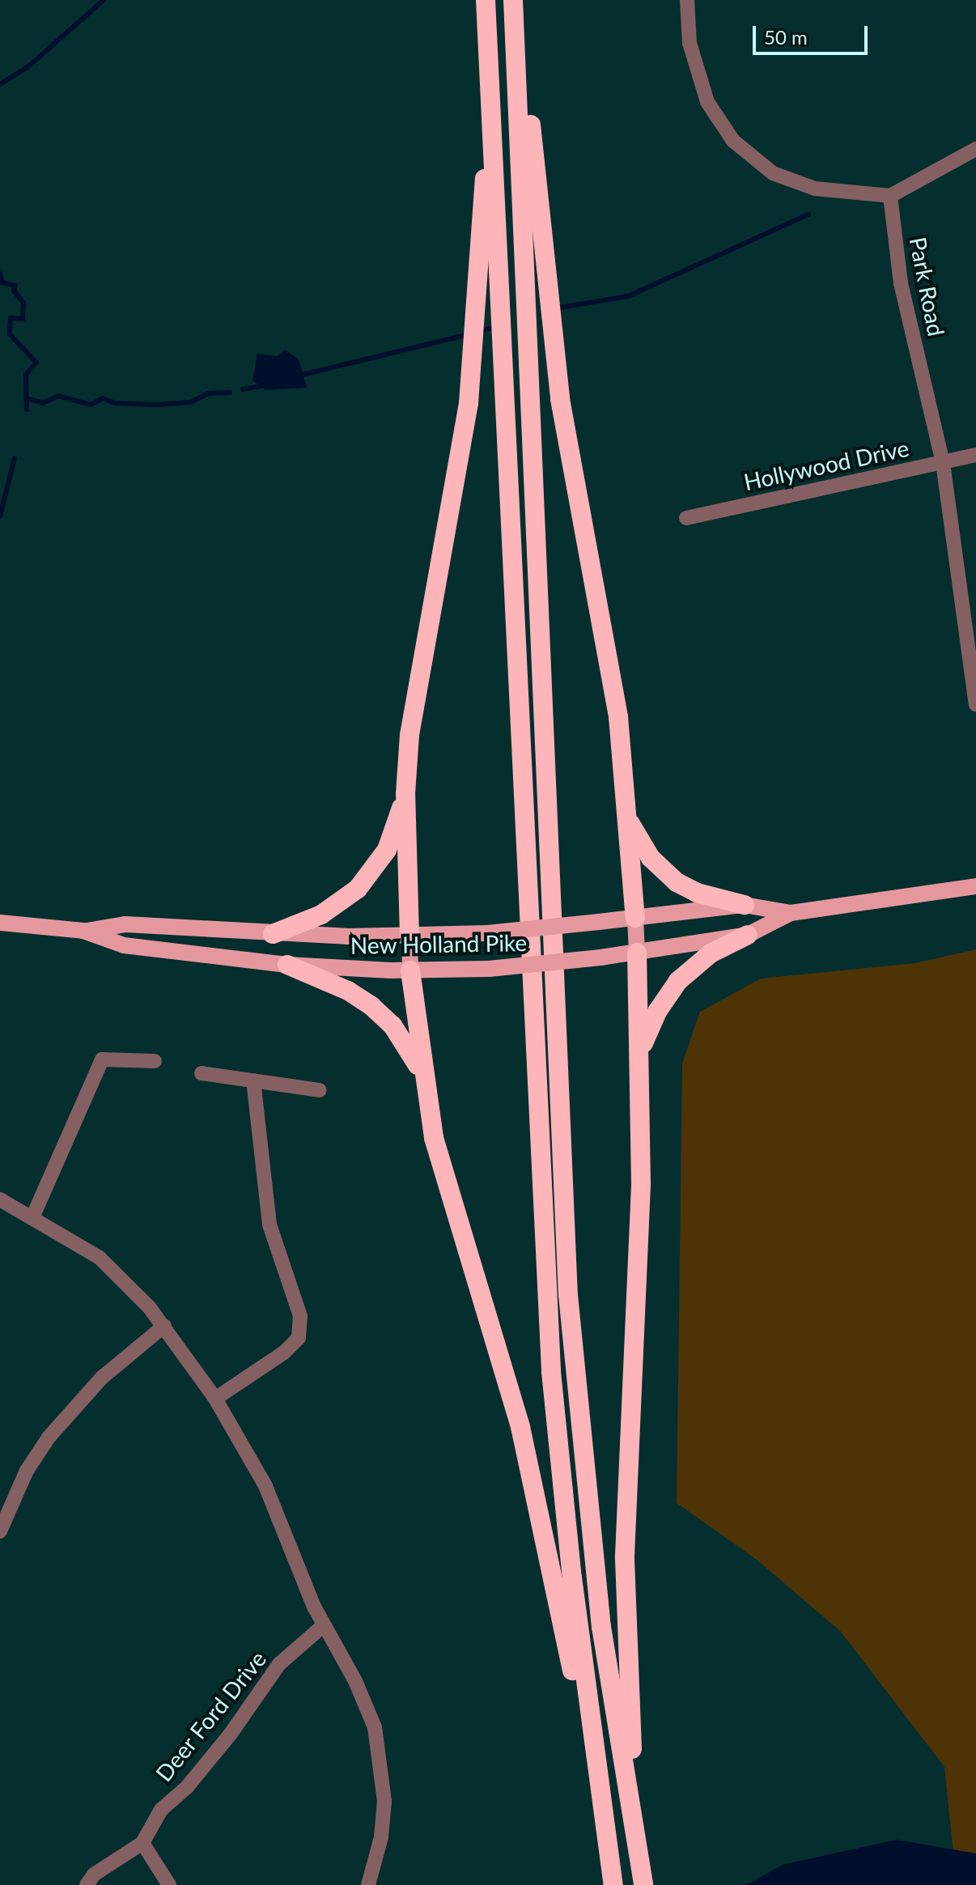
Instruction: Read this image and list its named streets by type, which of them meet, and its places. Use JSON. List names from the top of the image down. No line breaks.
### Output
{"streets":{"main road":["New Holland Pike"],"street":["Park Road","Hollywood Drive","Deer Ford Drive"]},"crossings":[["Park Road","Hollywood Drive"]],"scale_bar":"50 m"}
